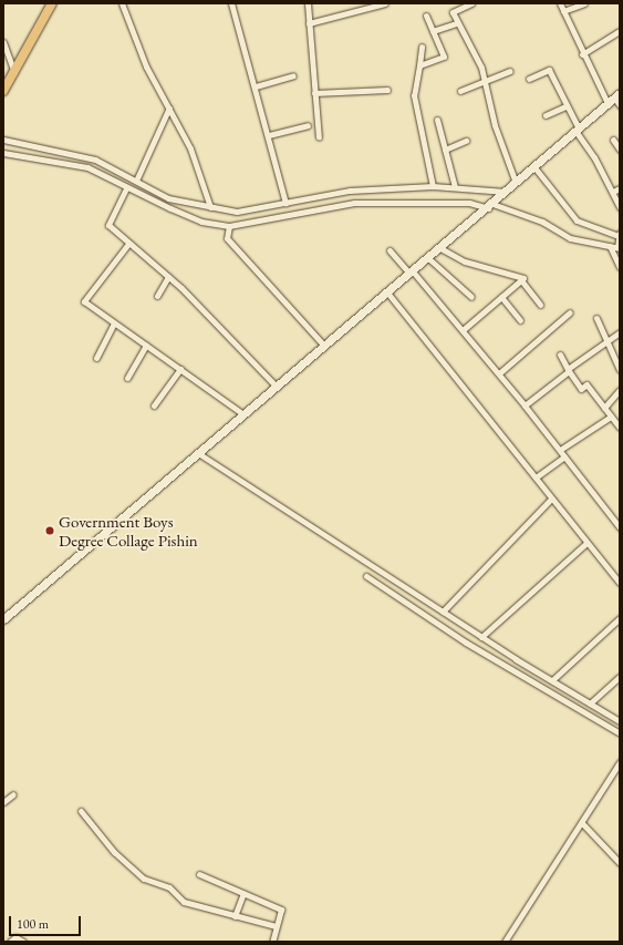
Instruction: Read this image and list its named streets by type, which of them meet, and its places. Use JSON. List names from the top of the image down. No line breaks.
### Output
{"places":["Government Boys Degree Collage Pishin"],"scale_bar":"100 m"}
